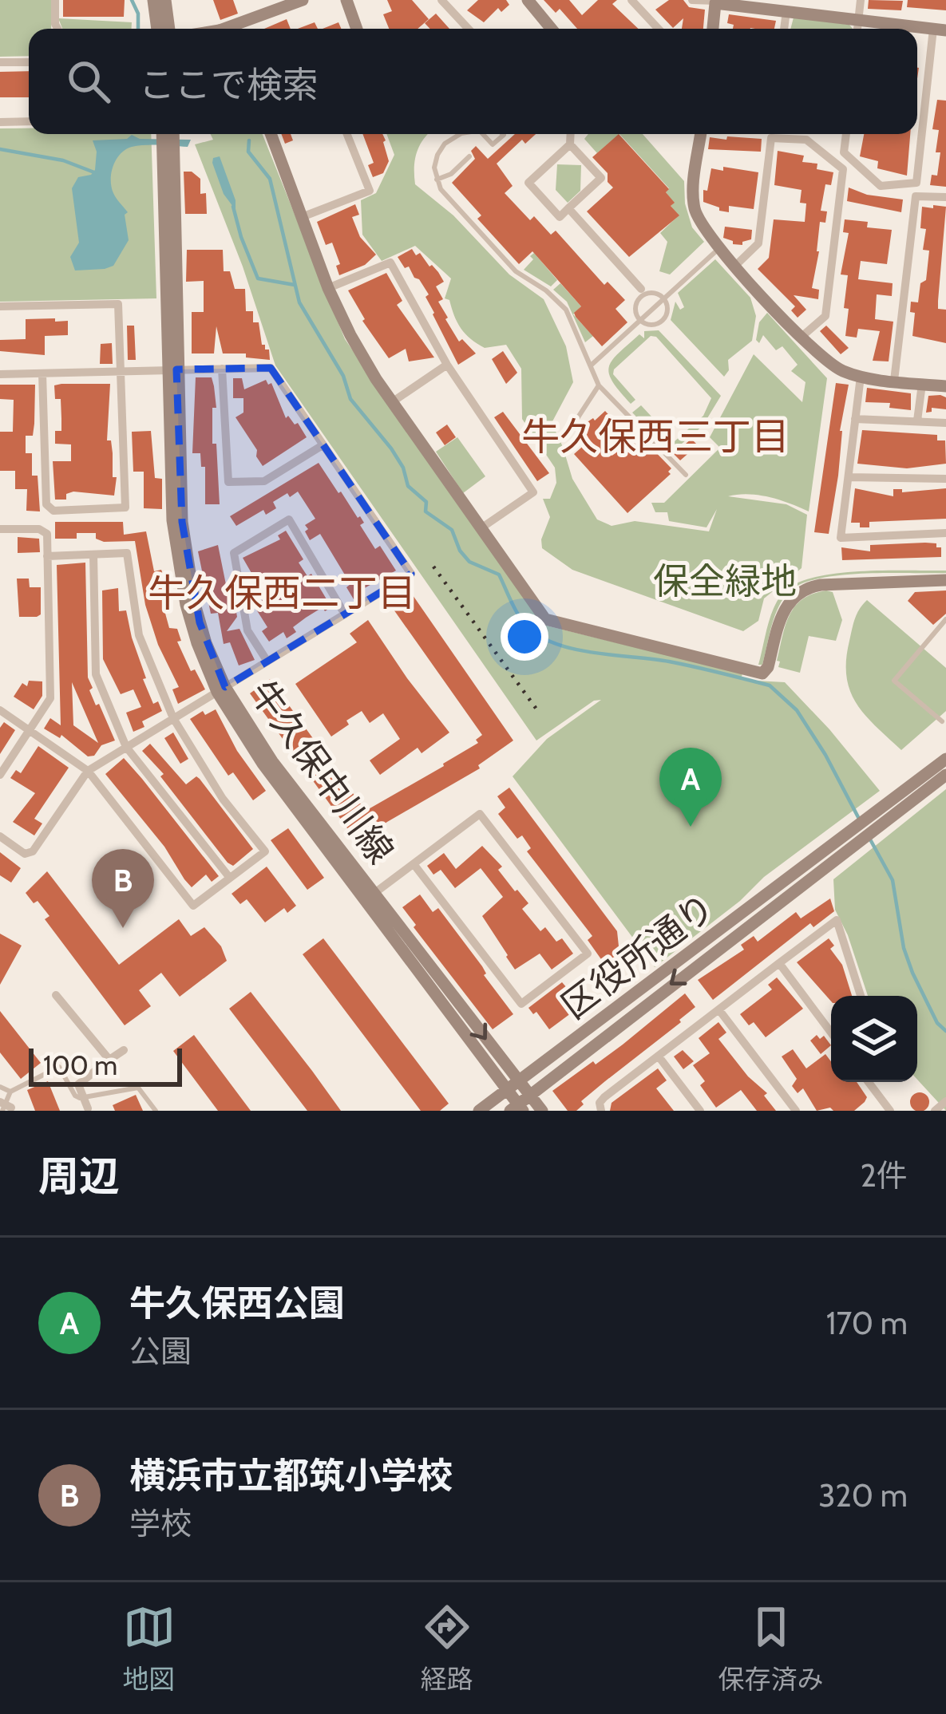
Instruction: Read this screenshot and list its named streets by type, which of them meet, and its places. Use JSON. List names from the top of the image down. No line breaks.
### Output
{"streets":{"street":["牛久保中川線","区役所通り"]},"crossings":[["牛久保中川線","区役所通り"]],"districts":["牛久保西三丁目","牛久保西二丁目"],"parks":["保全緑地"],"scale_bar":"100 m","page":{"search":"ここで検索","pins":["A","B"],"scale":"100 m","heading":["周辺","2件"],"list":[{"mark":"A","name":"牛久保西公園","note":"公園","value":"170 m"},{"mark":"B","name":"横浜市立都筑小学校","note":"学校","value":"320 m"}],"nav":["地図","経路","保存済み"]}}
